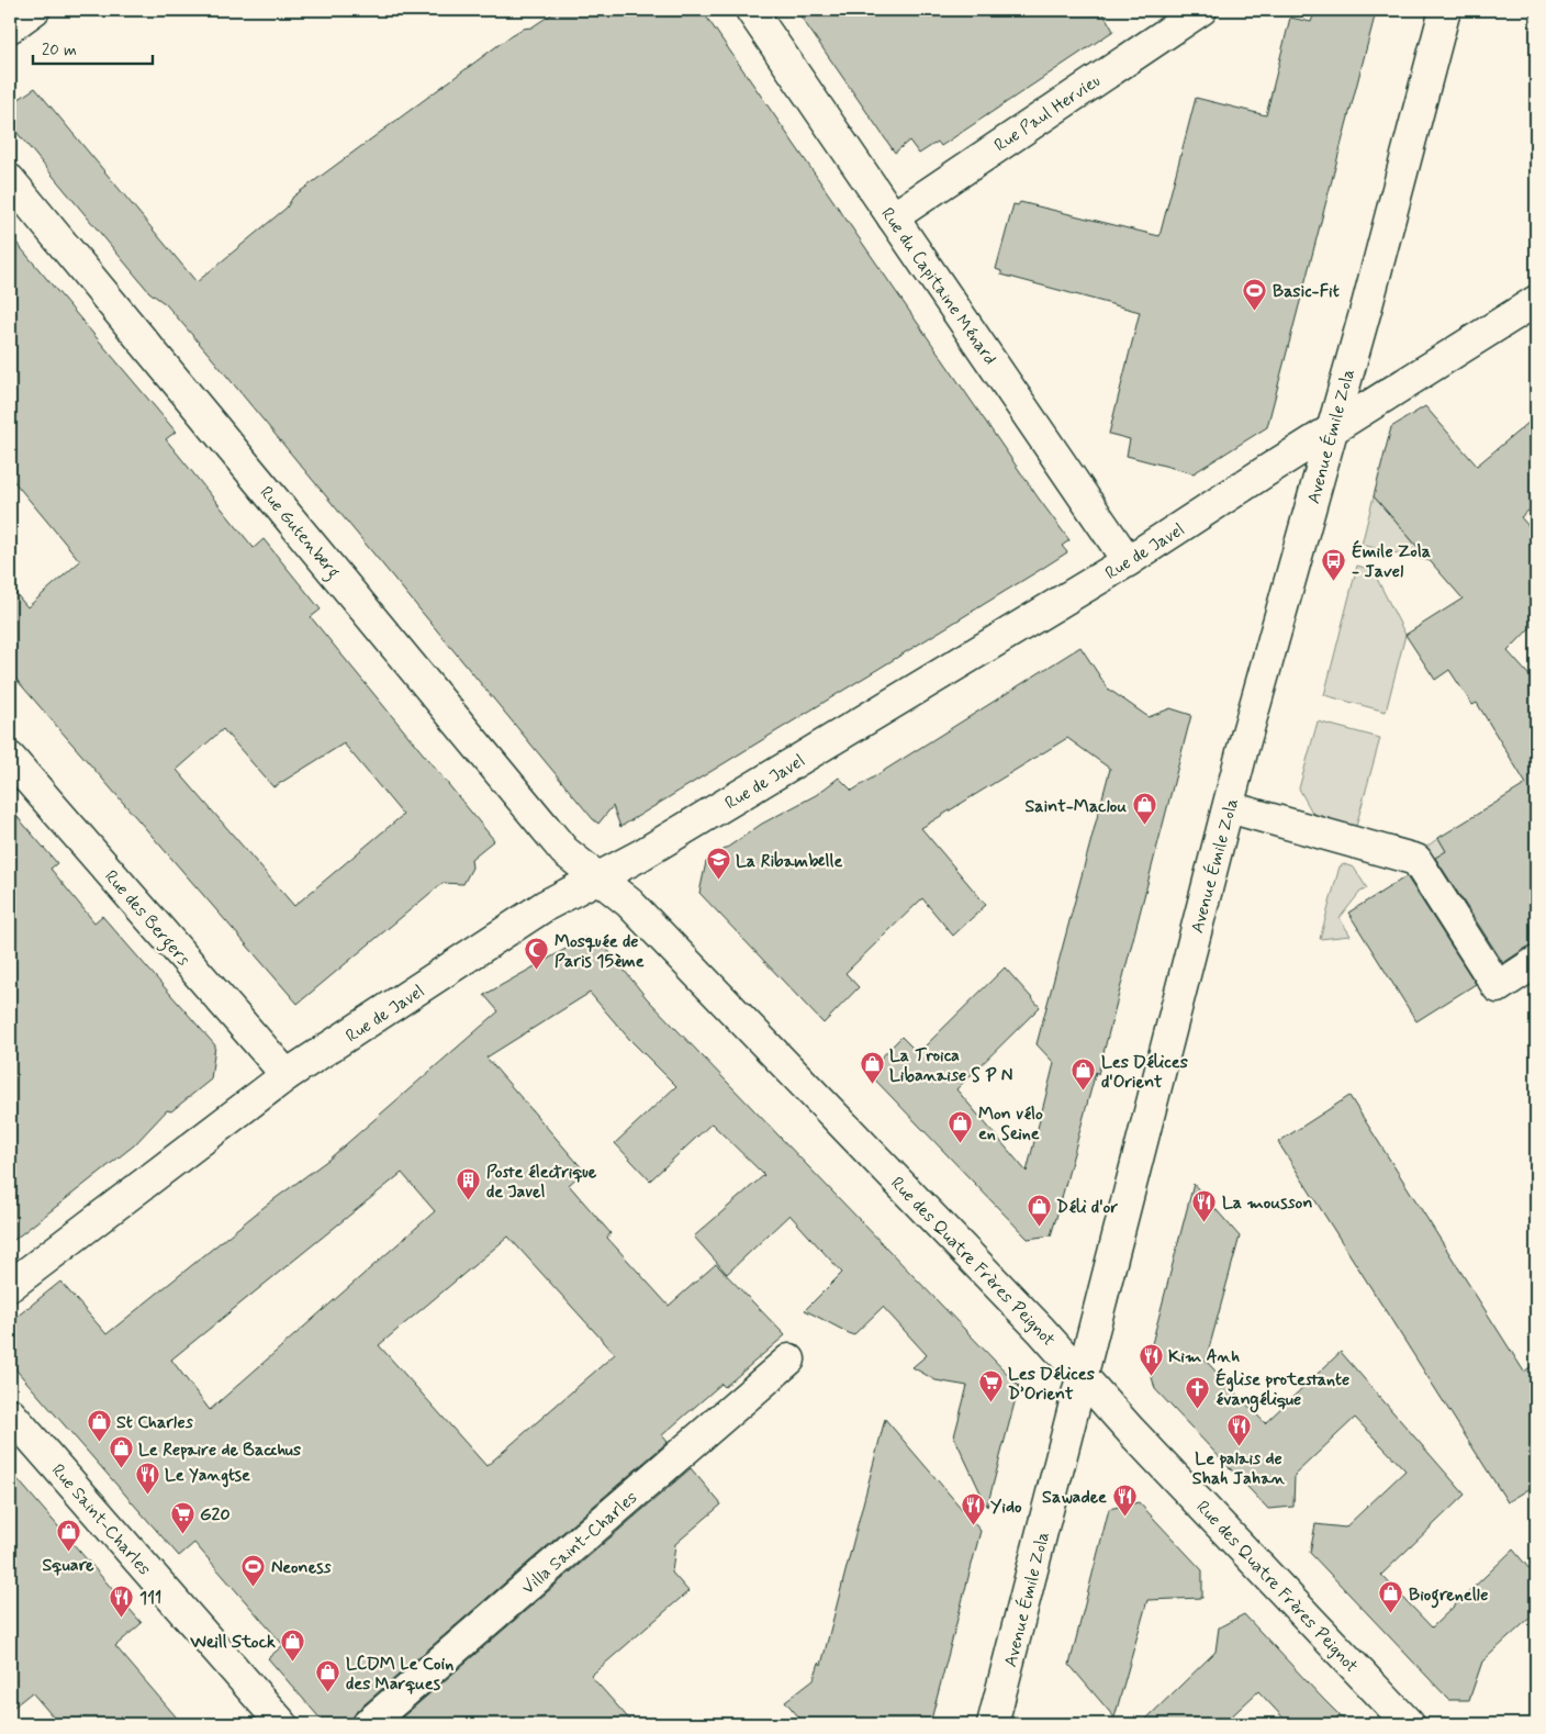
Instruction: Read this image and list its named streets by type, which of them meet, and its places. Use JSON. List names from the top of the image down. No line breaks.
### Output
{"streets":{"street":["Rue Paul Hervieu","Rue du Capitaine Ménard","Avenue Émile Zola","Rue Gutenberg","Rue de Javel","Rue des Bergers","Rue des Quatre Frères Peignot","Rue Saint-Charles","Villa Saint-Charles"]},"crossings":[["Rue Paul Hervieu","Rue du Capitaine Ménard"],["Rue du Capitaine Ménard","Rue de Javel"],["Avenue Émile Zola","Rue de Javel"],["Avenue Émile Zola","Rue des Quatre Frères Peignot"],["Rue Gutenberg","Rue de Javel"],["Rue Gutenberg","Rue des Quatre Frères Peignot"],["Rue de Javel","Rue des Bergers"],["Rue de Javel","Rue des Quatre Frères Peignot"]],"places":{"sports":["Basic-Fit","Neoness"],"bus stop":["Émile Zola - Javel"],"shop":["Saint-Maclou","La Troica Libanaise S P N","Les Délices d'Orient","Mon vélo en Seine","Déli d'or","St Charles","Le Repaire de Bacchus","Square","Biogrenelle","Weill Stock","LCDM Le Coin des Marques"],"school or university":["La Ribambelle"],"mosque":["Mosquée de Paris 15ème"],"building":["Poste électrique de Javel"],"restaurant":["La mousson","Kim Anh","Le palais de Shah Jahan","Le Yangtse","Sawadee","Yido","111"],"supermarket":["Les Délices D’Orient","G20"],"church":["Église protestante évangélique"]},"scale_bar":"20 m"}
